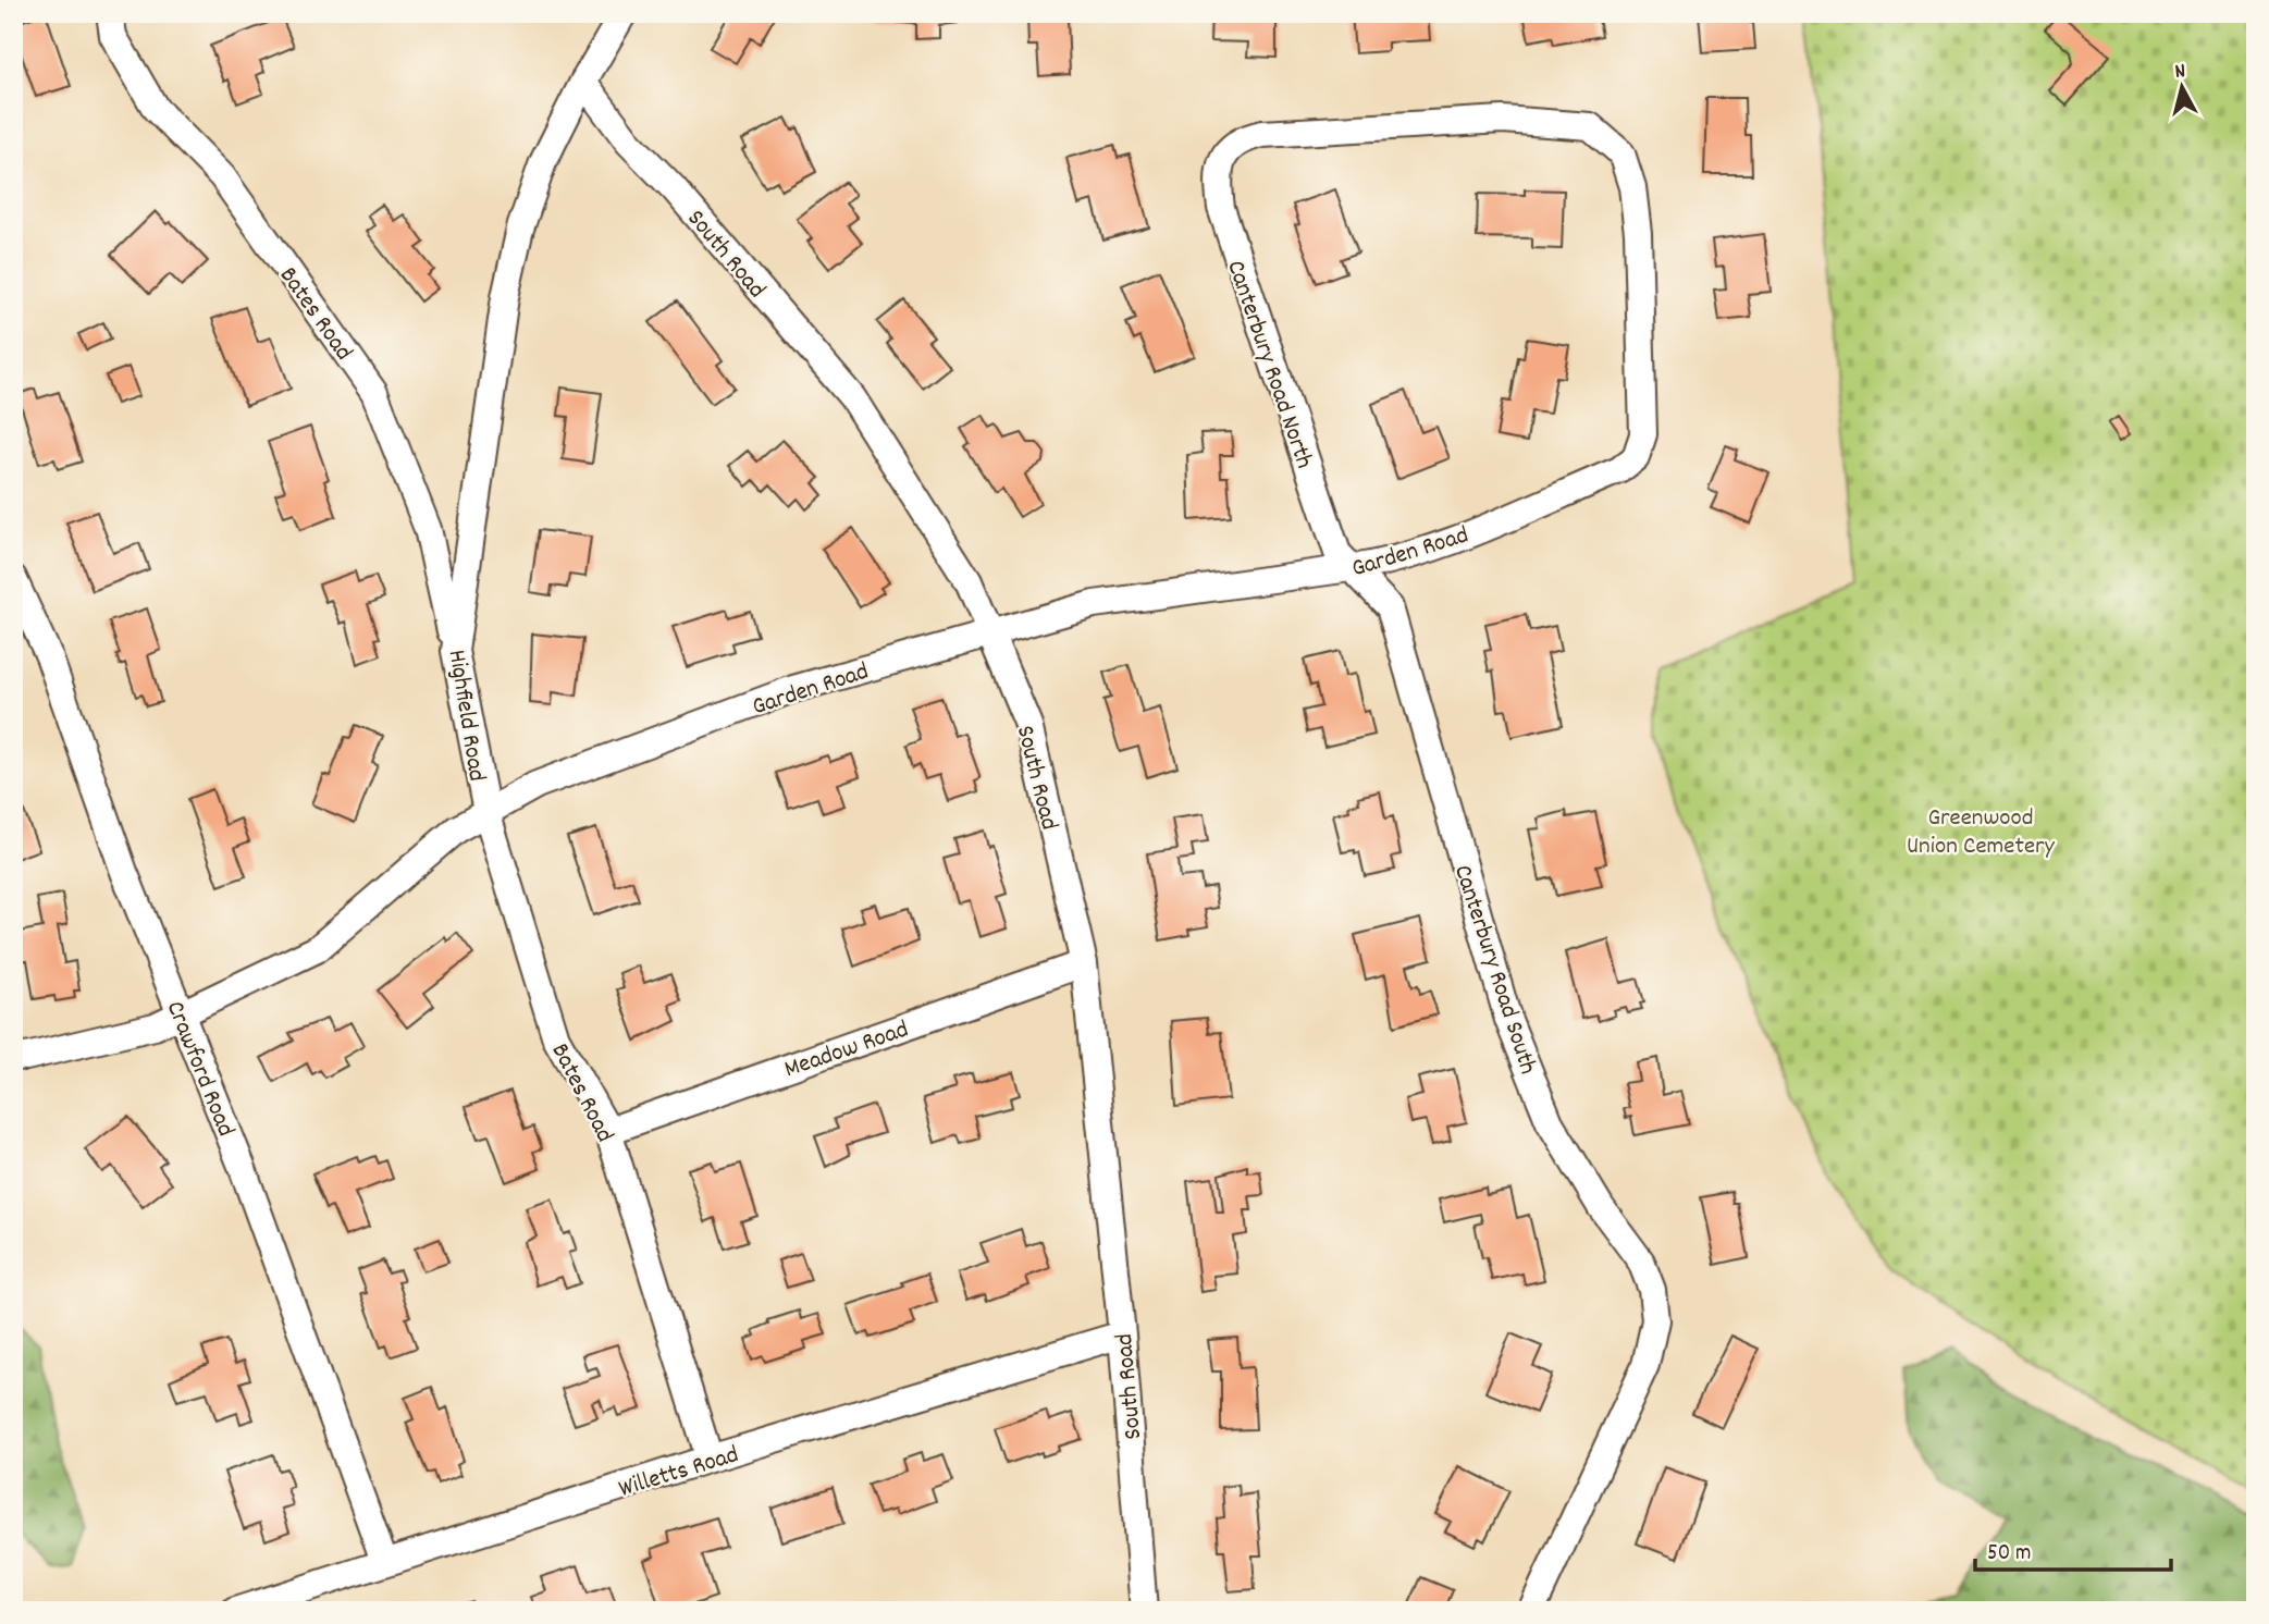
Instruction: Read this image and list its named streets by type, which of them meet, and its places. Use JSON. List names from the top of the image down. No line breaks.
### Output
{"streets":{"street":["South Road","Bates Road","Canterbury Road North","Garden Road","Highfield Road","Canterbury Road South","Meadow Road","Crawford Road","Willetts Road"]},"crossings":[["South Road","Garden Road"],["South Road","Highfield Road"],["South Road","Meadow Road"],["South Road","Willetts Road"],["Bates Road","Garden Road"],["Bates Road","Highfield Road"],["Bates Road","Meadow Road"],["Bates Road","Willetts Road"],["Canterbury Road North","Garden Road"],["Canterbury Road North","Canterbury Road South"],["Garden Road","Highfield Road"],["Garden Road","Canterbury Road South"],["Highfield Road","Crawford Road"],["Crawford Road","Willetts Road"]],"parks":["Greenwood Union Cemetery"],"scale_bar":"50 m","north":"top"}
